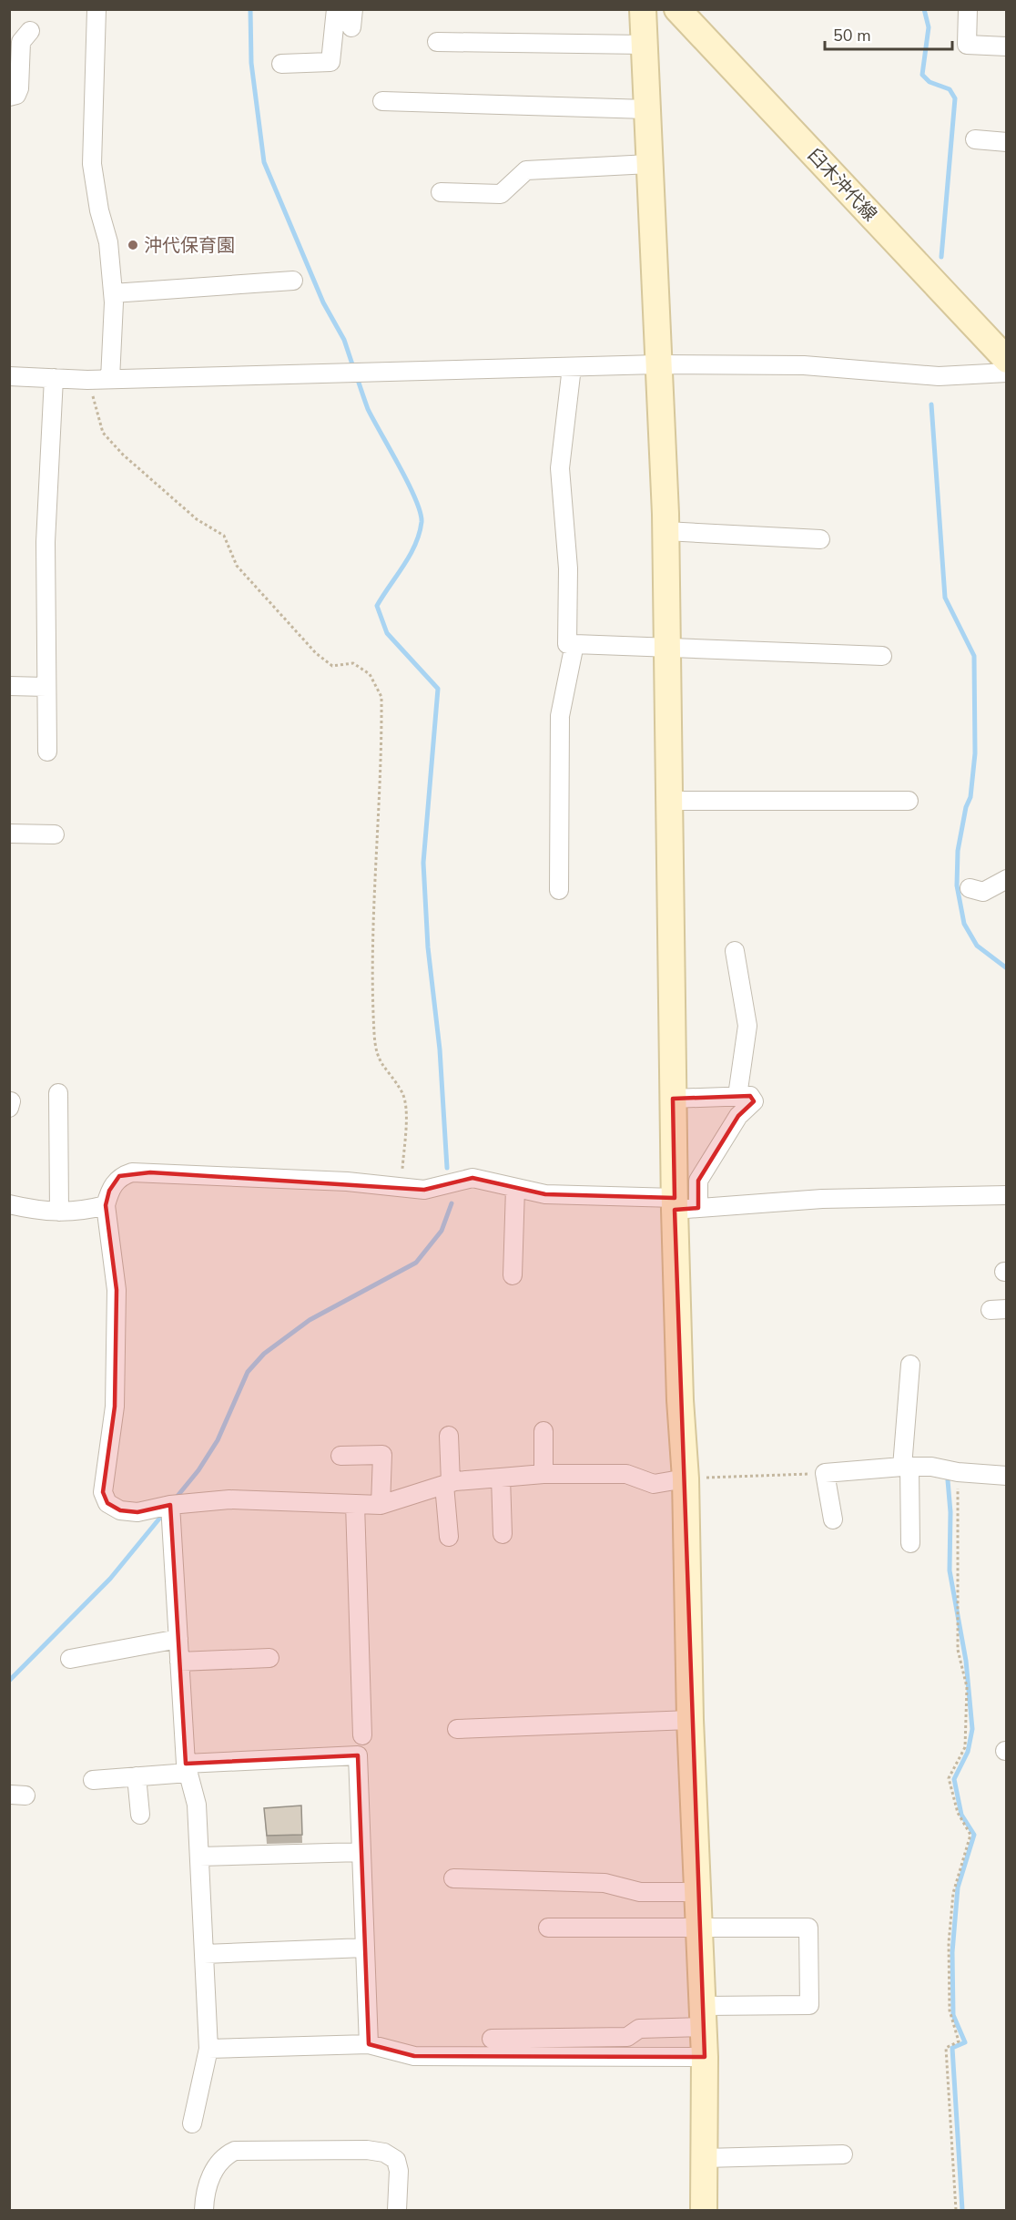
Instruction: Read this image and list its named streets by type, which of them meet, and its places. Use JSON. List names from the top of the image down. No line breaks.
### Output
{"streets":{"street":["臼木沖代線"]},"places":["沖代保育園"],"scale_bar":"50 m"}
